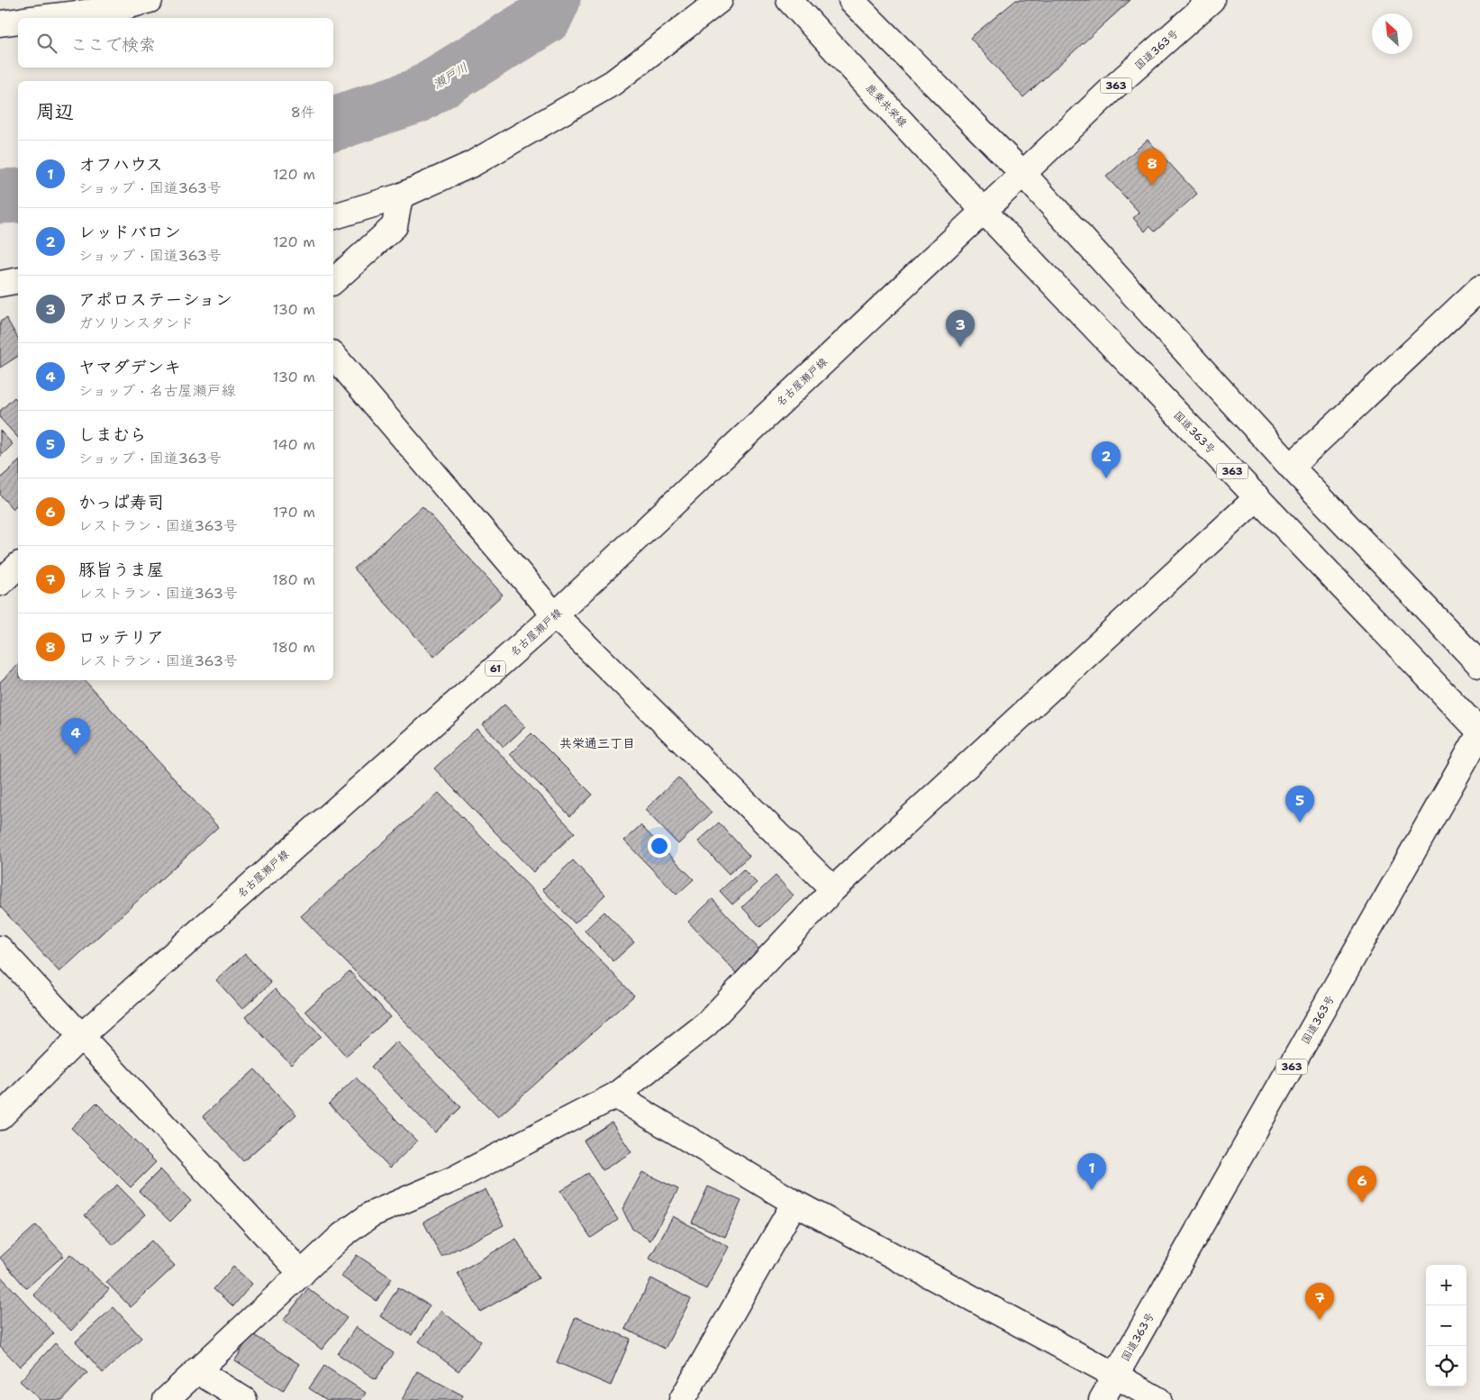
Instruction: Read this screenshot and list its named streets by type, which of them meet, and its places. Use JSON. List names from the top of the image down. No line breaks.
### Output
{"streets":{"main road":["国道363号","363","鹿乗共栄線","名古屋瀬戸線","61"]},"crossings":[["国道363号","鹿乗共栄線"],["国道363号","名古屋瀬戸線"],["鹿乗共栄線","名古屋瀬戸線"]],"districts":["共栄通三丁目"],"water":["瀬戸川"],"north":"top left","page":{"search":"ここで検索","heading":["周辺","8件"],"list":[{"mark":"1","name":"オフハウス","note":"ショップ · 国道363号","value":"120 m"},{"mark":"2","name":"レッドバロン","note":"ショップ · 国道363号","value":"120 m"},{"mark":"3","name":"アポロステーション","note":"ガソリンスタンド","value":"130 m"},{"mark":"4","name":"ヤマダデンキ","note":"ショップ · 名古屋瀬戸線","value":"130 m"},{"mark":"5","name":"しまむら","note":"ショップ · 国道363号","value":"140 m"},{"mark":"6","name":"かっぱ寿司","note":"レストラン · 国道363号","value":"170 m"},{"mark":"7","name":"豚旨うま屋","note":"レストラン · 国道363号","value":"180 m"},{"mark":"8","name":"ロッテリア","note":"レストラン · 国道363号","value":"180 m"}],"pins":["8","3","2","4","5","1","6","7"],"map_buttons":["+","−"]}}
